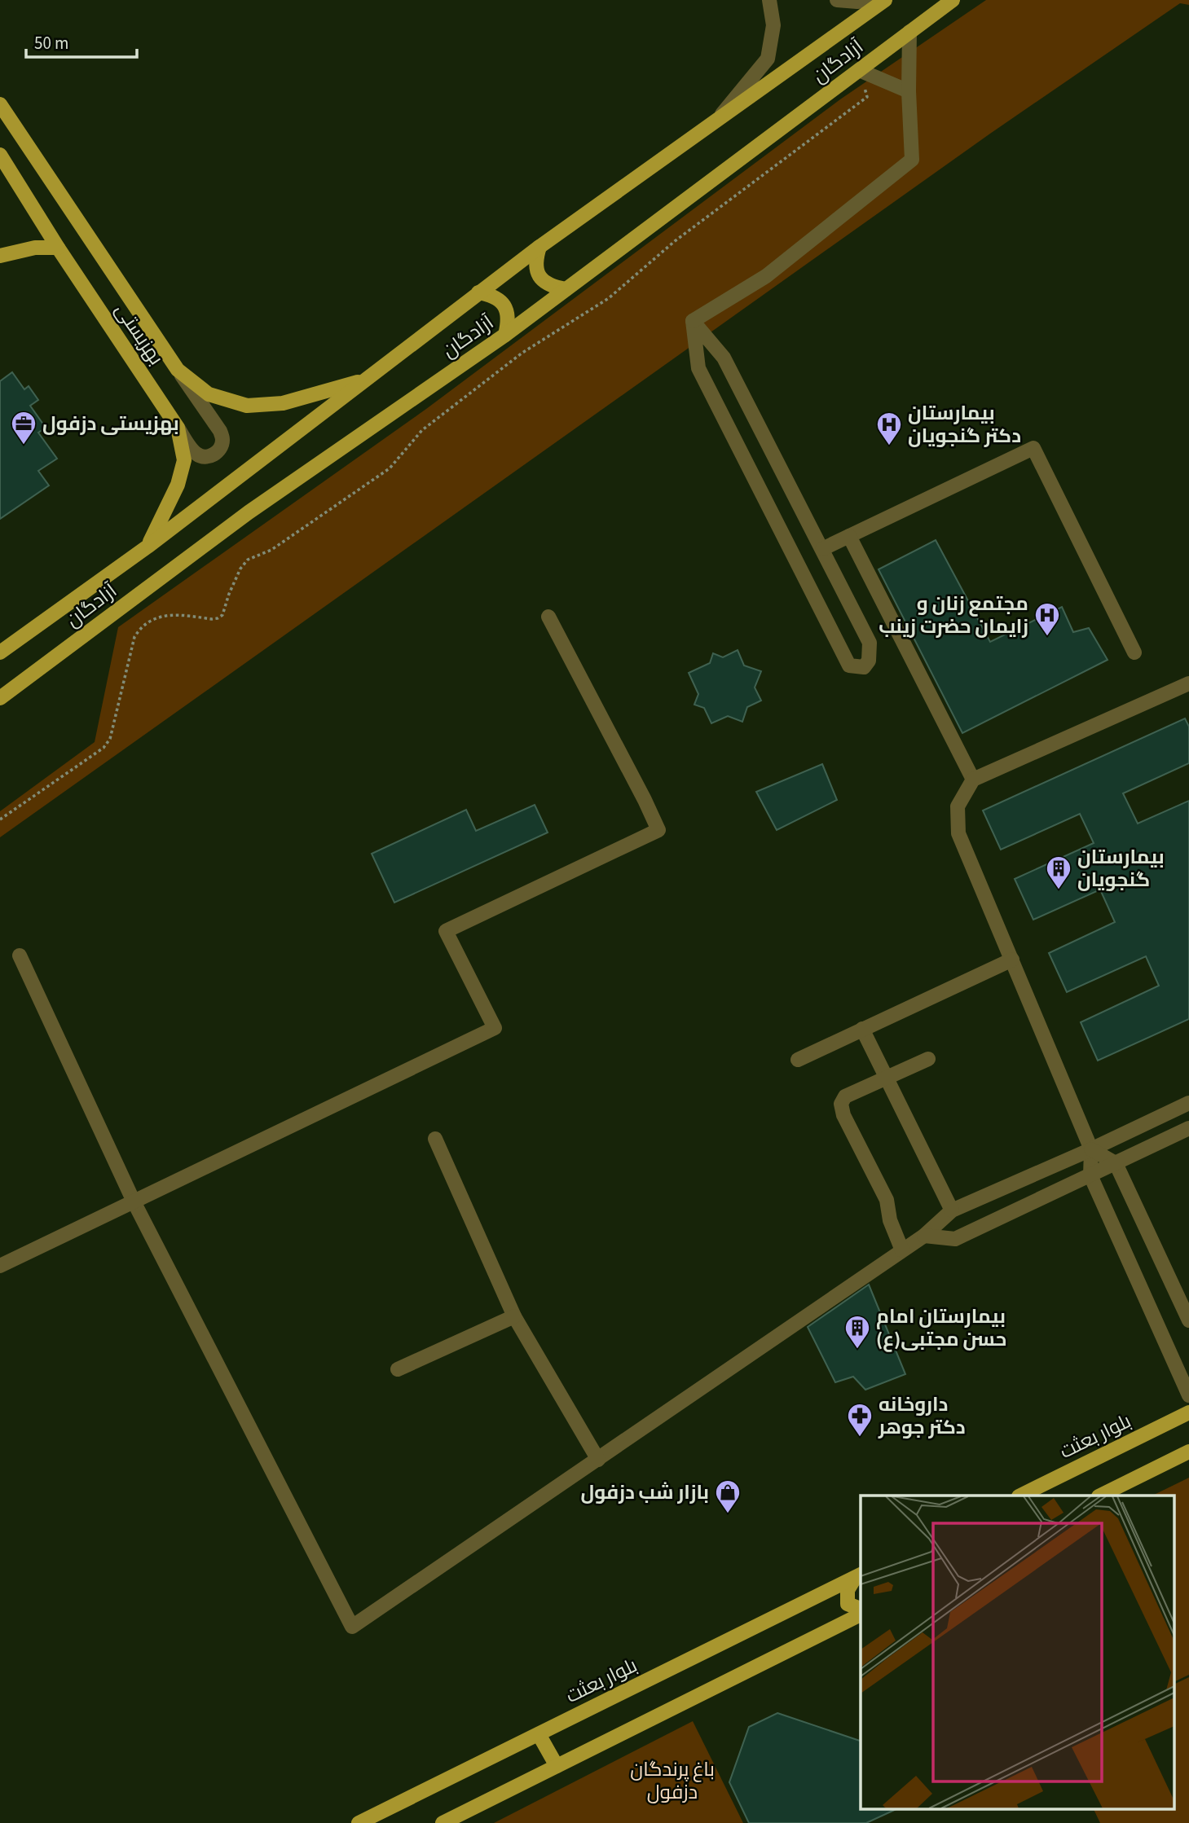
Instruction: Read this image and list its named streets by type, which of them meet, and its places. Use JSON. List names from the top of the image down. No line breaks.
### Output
{"streets":{"main road":["آزادگان","بهزیستی","بلوار بعثت"]},"crossings":[["آزادگان","بهزیستی"]],"parks":["باغ پرندگان دزفول"],"places":{"office":["بهزیستی دزفول"],"hospital":["بیمارستان دکتر گنجویان","مجتمع زنان و زایمان حضرت زینب"],"building":["بیمارستان گنجویان","بیمارستان امام حسن مجتبی(ع)"],"pharmacy":["داروخانه دکتر جوهر"],"shop":["بازار شب دزفول"]},"scale_bar":"50 m"}
